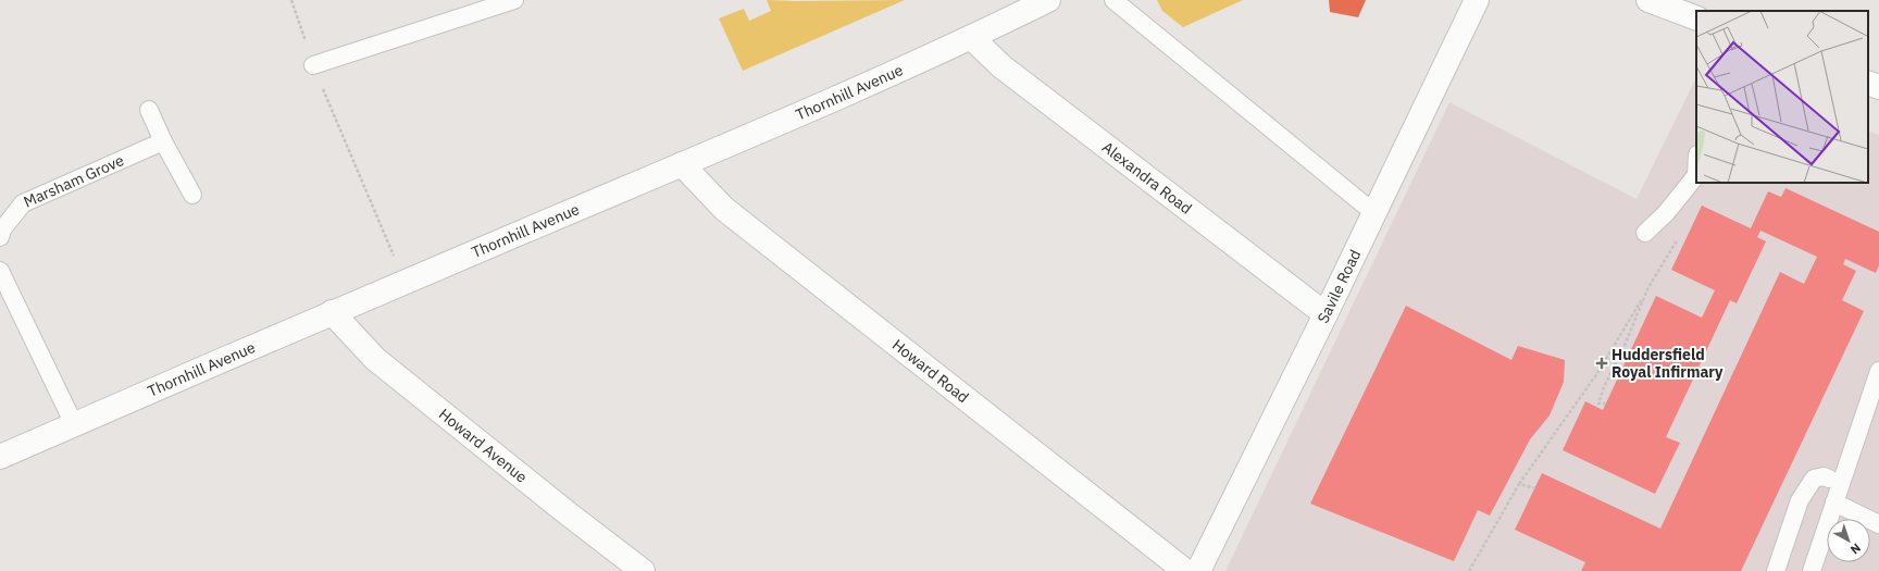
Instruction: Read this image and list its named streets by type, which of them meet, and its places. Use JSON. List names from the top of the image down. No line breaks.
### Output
{"streets":{"street":["Thornhill Avenue","Alexandra Road","Savile Road","Howard Road","Howard Avenue"],"lane":["Marsham Grove"]},"crossings":[["Thornhill Avenue","Alexandra Road"],["Thornhill Avenue","Howard Road"],["Thornhill Avenue","Howard Avenue"],["Alexandra Road","Savile Road"]],"places":{"health":["Huddersfield Royal Infirmary"]},"north":"bottom right"}
